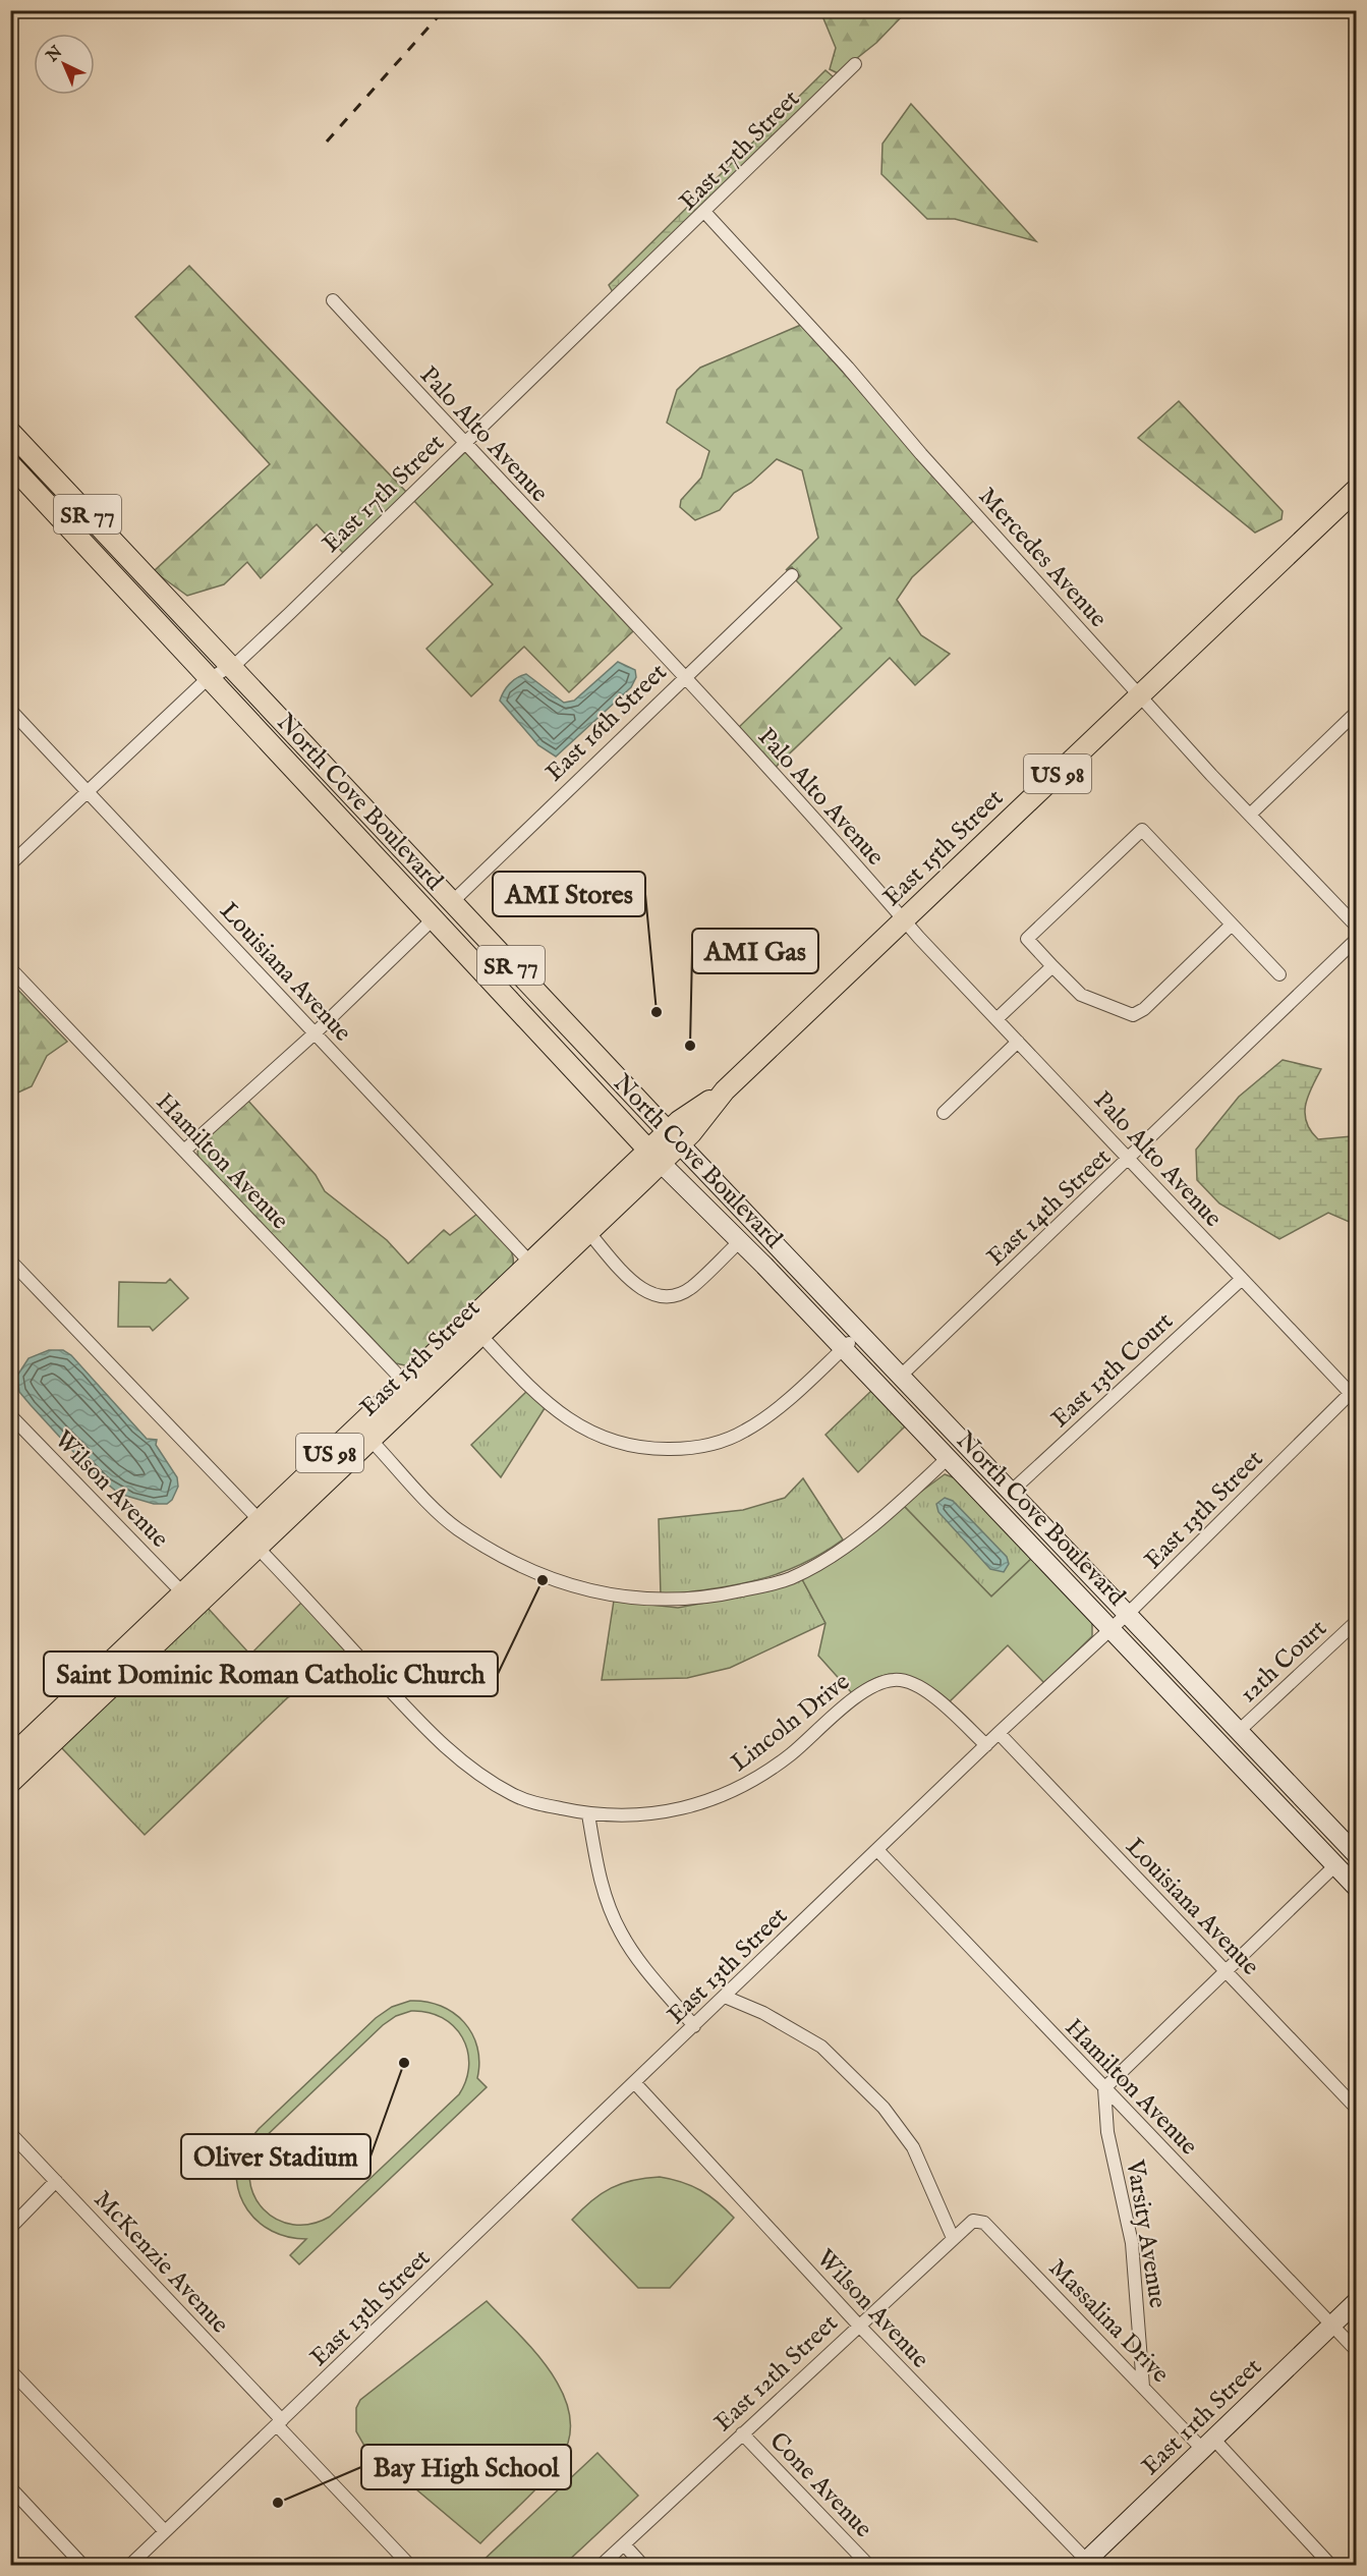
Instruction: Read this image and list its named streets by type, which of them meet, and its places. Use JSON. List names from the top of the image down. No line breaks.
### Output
{"streets":{"main road":["SR 77","US 98","North Cove Boulevard","East 15th Street","East 11th Street"],"street":["East 17th Street","Palo Alto Avenue","Mercedes Avenue","East 16th Street","Louisiana Avenue","Hamilton Avenue","East 14th Street","East 13th Court","Wilson Avenue","East 13th Street","12th Court","Lincoln Drive","Varsity Avenue","McKenzie Avenue","Massalina Drive","East 12th Street","Cone Avenue"]},"crossings":[["East 17th Street","Palo Alto Avenue"],["East 17th Street","Mercedes Avenue"],["East 17th Street","North Cove Boulevard"],["East 17th Street","Louisiana Avenue"],["Palo Alto Avenue","East 16th Street"],["Palo Alto Avenue","East 15th Street"],["Palo Alto Avenue","East 14th Street"],["Palo Alto Avenue","East 13th Court"],["Palo Alto Avenue","East 13th Street"],["Mercedes Avenue","East 15th Street"],["East 16th Street","North Cove Boulevard"],["North Cove Boulevard","East 15th Street"],["North Cove Boulevard","East 14th Street"],["North Cove Boulevard","East 13th Court"],["North Cove Boulevard","East 13th Street"],["North Cove Boulevard","12th Court"],["East 15th Street","Louisiana Avenue"],["East 15th Street","Hamilton Avenue"],["East 15th Street","Wilson Avenue"],["East 15th Street","Lincoln Drive"],["Louisiana Avenue","East 13th Street"],["Hamilton Avenue","East 13th Street"],["Hamilton Avenue","Varsity Avenue"],["Hamilton Avenue","East 11th Street"],["Wilson Avenue","East 13th Street"],["Wilson Avenue","East 12th Street"],["Wilson Avenue","East 11th Street"],["East 13th Street","Lincoln Drive"],["East 13th Street","McKenzie Avenue"],["Varsity Avenue","Massalina Drive"],["Massalina Drive","East 12th Street"],["Massalina Drive","East 11th Street"],["East 12th Street","Cone Avenue"]],"places":["AMI Stores","AMI Gas","Saint Dominic Roman Catholic Church","Oliver Stadium","Bay High School"],"north":"top left"}
